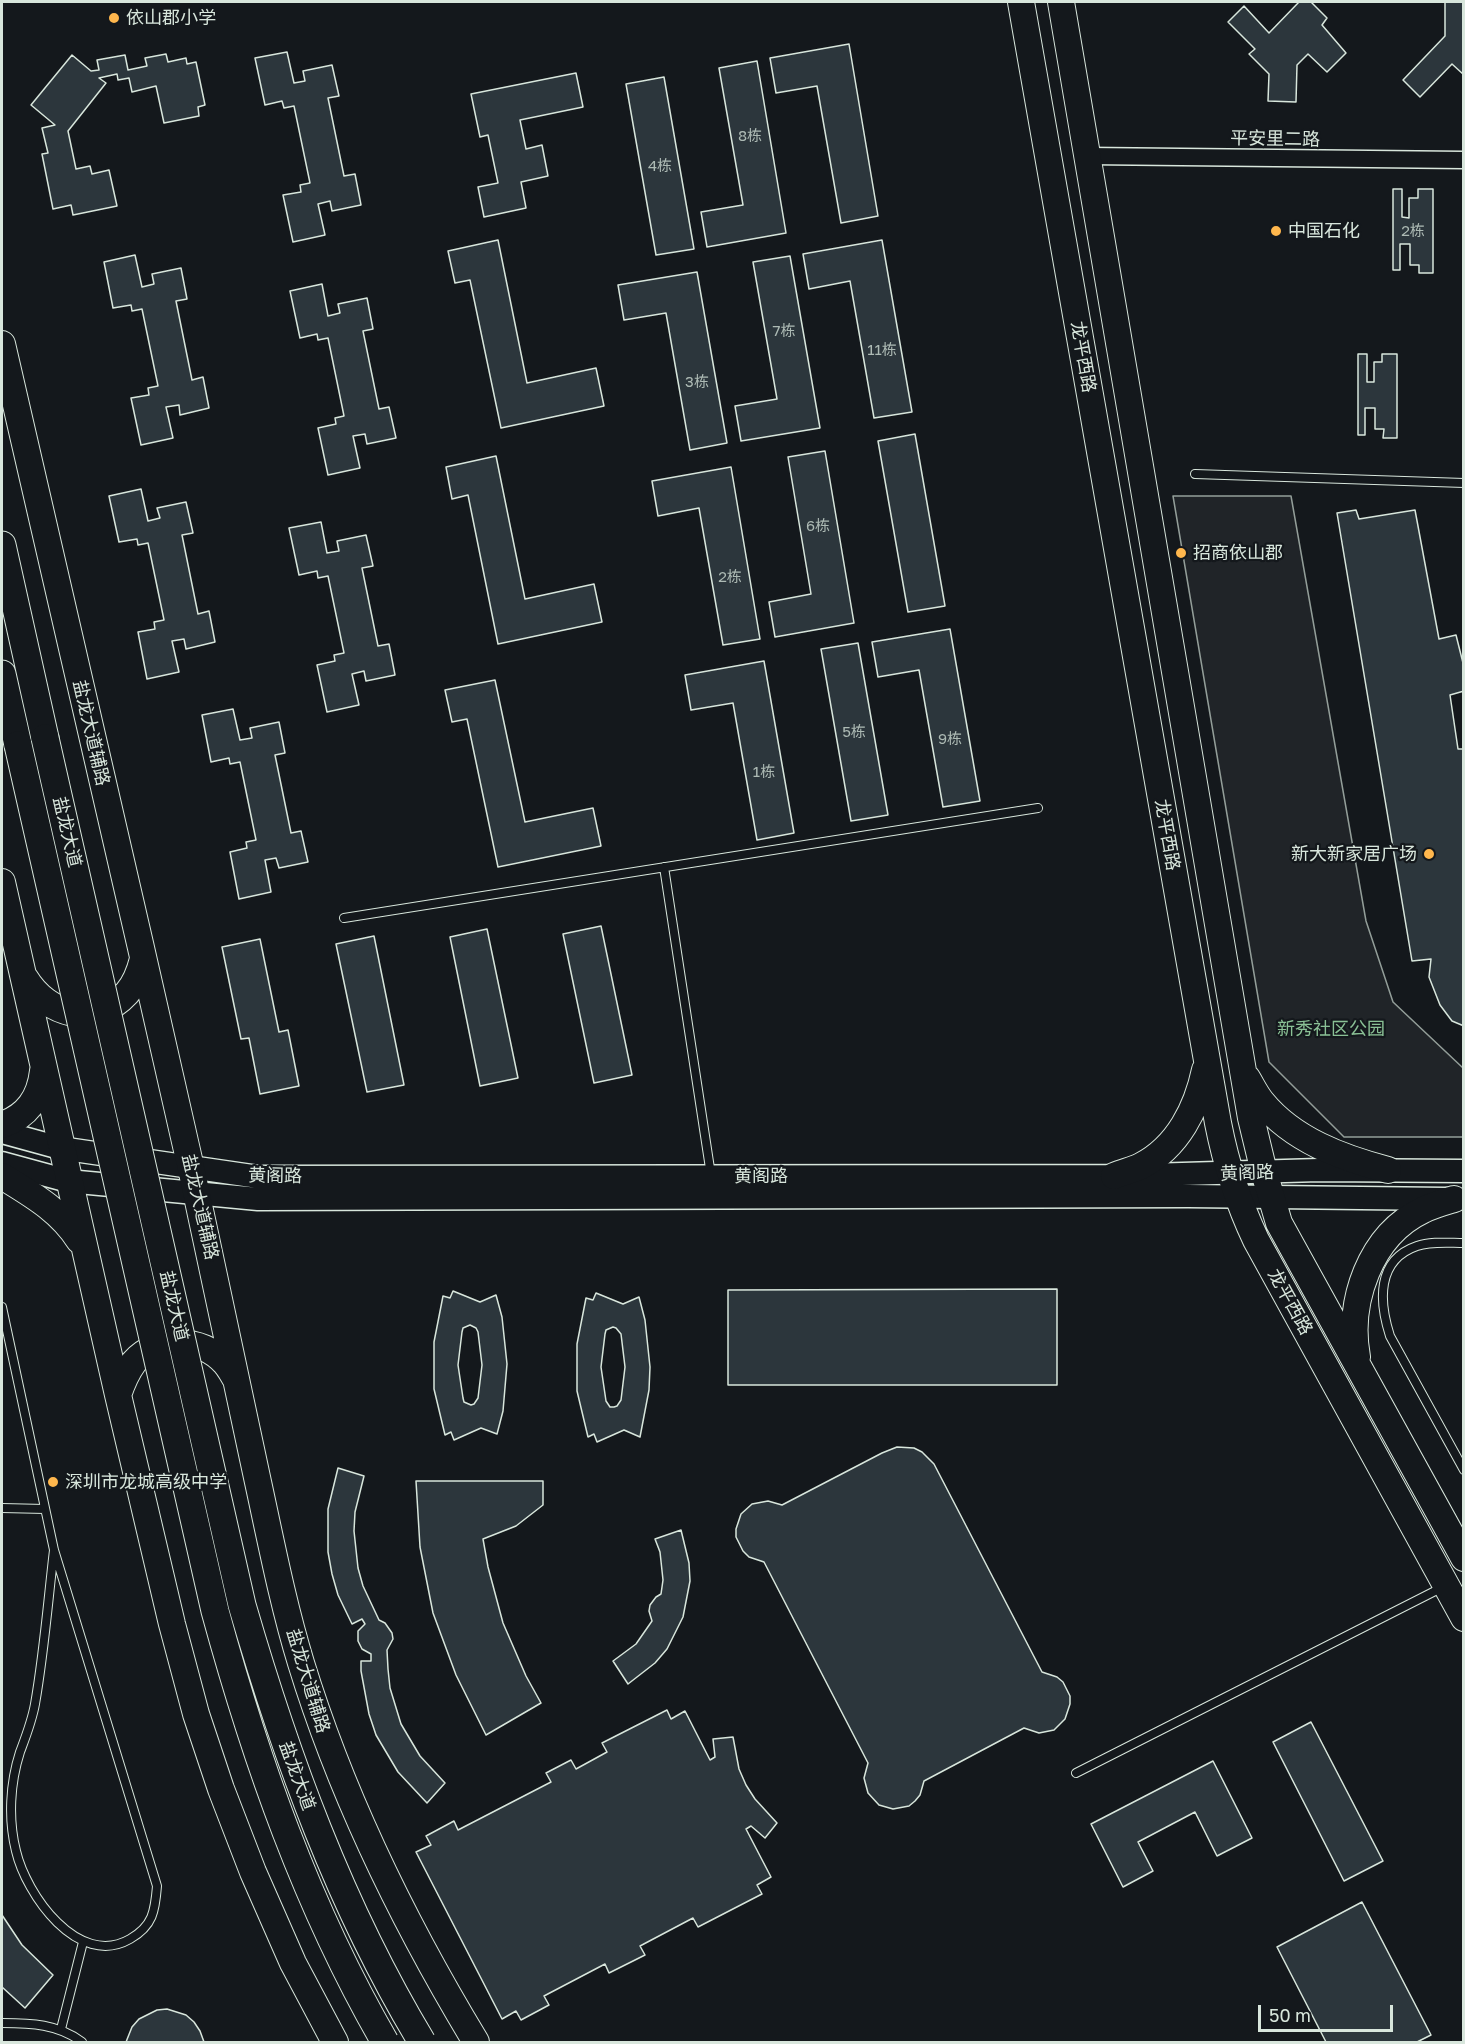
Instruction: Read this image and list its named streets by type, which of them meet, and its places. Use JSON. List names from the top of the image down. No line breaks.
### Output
{"streets":{"highway":["盐龙大道"],"main road":["龙平西路","盐龙大道辅路","黄阁路"],"street":["平安里二路"]},"crossings":[["平安里二路","龙平西路"],["龙平西路","黄阁路"],["盐龙大道辅路","黄阁路"]],"parks":["新秀社区公园"],"places":["依山郡小学","中国石化","招商依山郡","新大新家居广场","深圳市龙城高级中学"],"house_numbers":["8栋","4栋","2栋","7栋","11栋","3栋","6栋","2栋","5栋","9栋","1栋"],"scale_bar":"50 m"}
